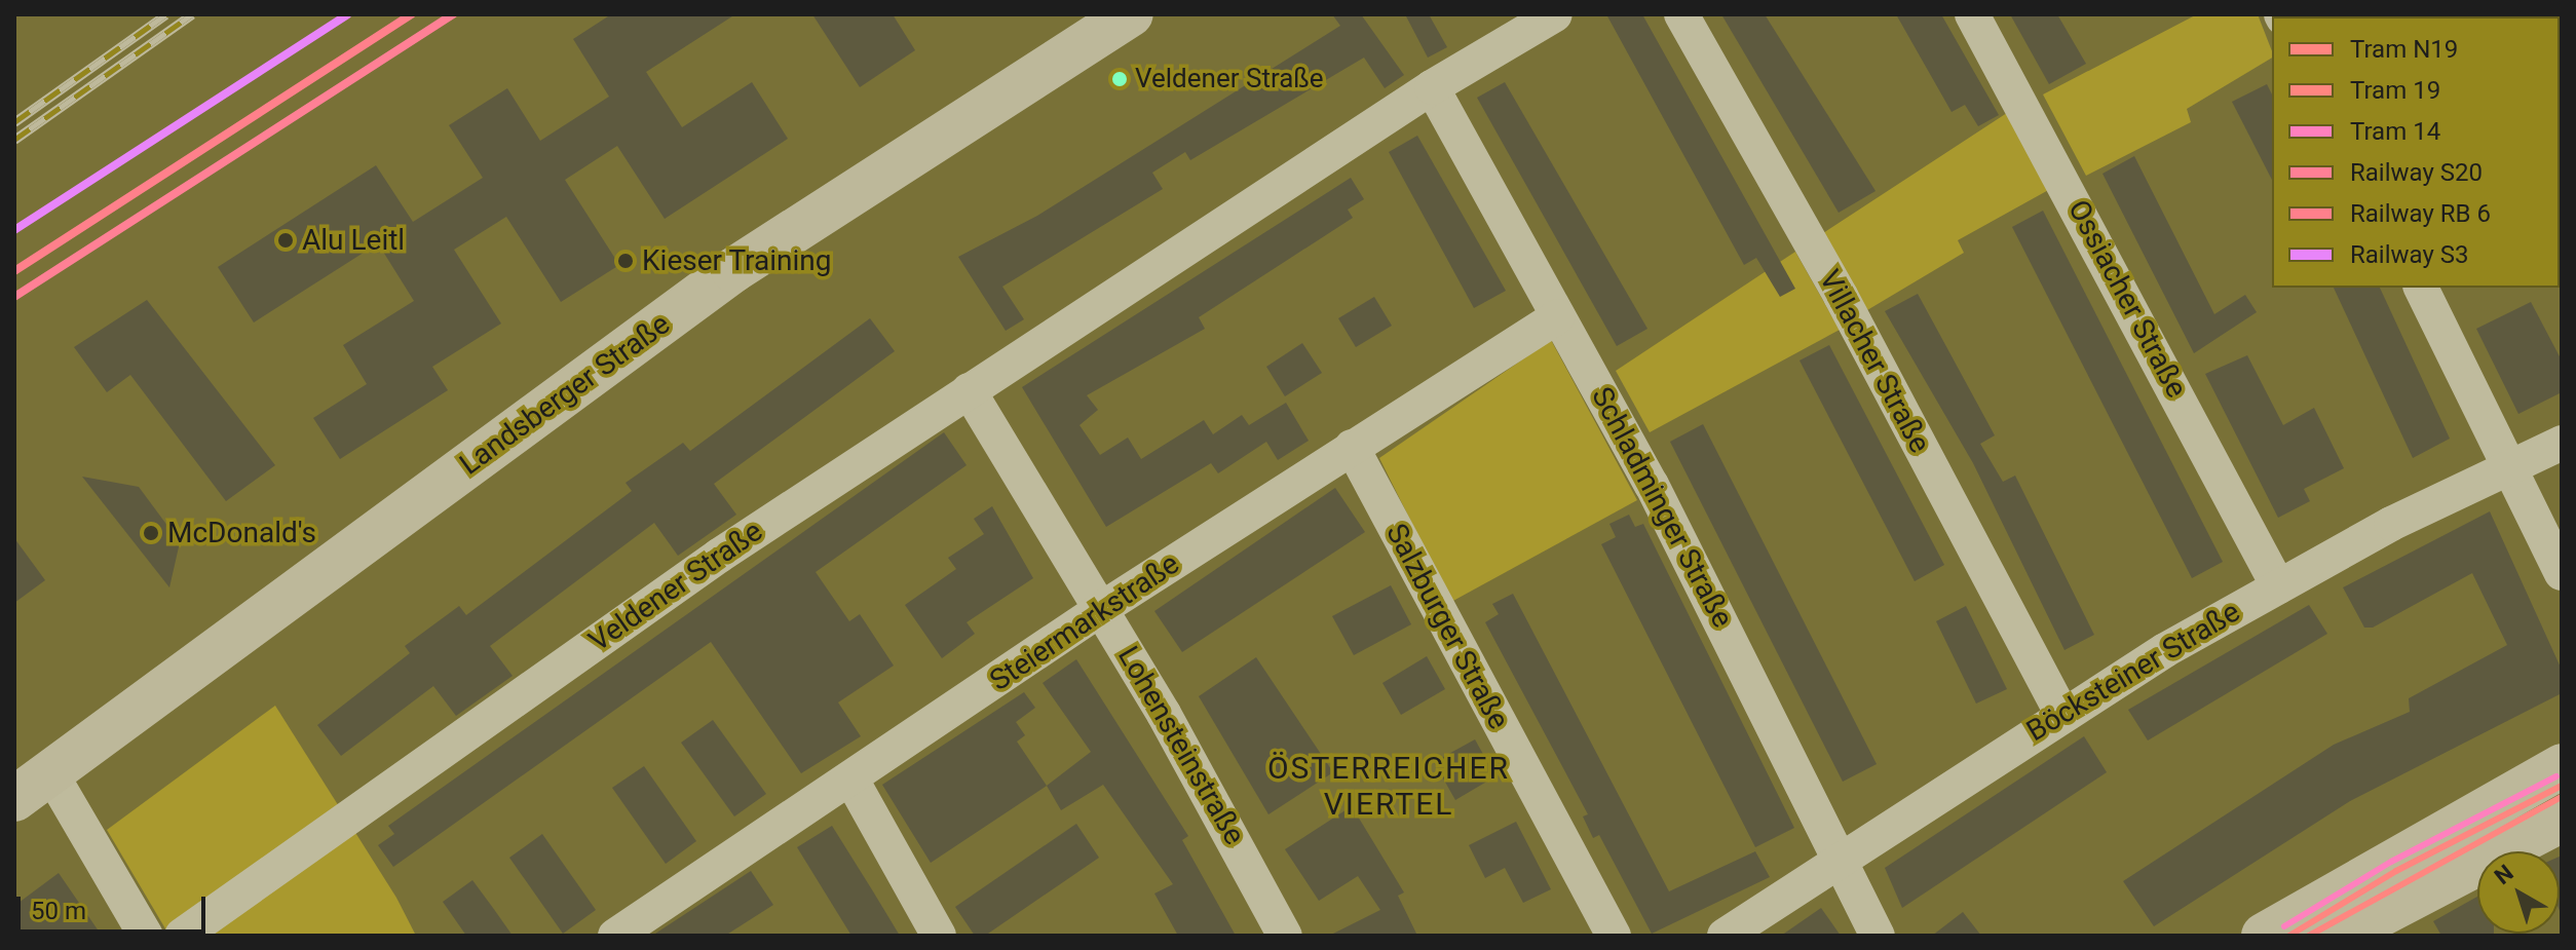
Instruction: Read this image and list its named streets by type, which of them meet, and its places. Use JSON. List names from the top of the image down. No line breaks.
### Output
{"streets":{"main road":["Landsberger Straße"],"street":["Ossiacher Straße","Villacher Straße","Schladminger Straße","Veldener Straße","Steiermarkstraße","Salzburger Straße","Böcksteiner Straße","Lohensteinstraße"]},"crossings":[["Ossiacher Straße","Böcksteiner Straße"],["Villacher Straße","Böcksteiner Straße"],["Schladminger Straße","Veldener Straße"],["Schladminger Straße","Steiermarkstraße"],["Schladminger Straße","Böcksteiner Straße"],["Veldener Straße","Lohensteinstraße"],["Steiermarkstraße","Salzburger Straße"],["Steiermarkstraße","Lohensteinstraße"]],"districts":["ÖSTERREICHER VIERTEL"],"places":["Veldener Straße","Alu Leitl","Kieser Training","McDonald's"],"lines":["rail line S20","rail line S3","tram line 14","tram line N19","tram line 19"],"legend":["Tram N19","Tram 19","Tram 14","Railway S20","Railway RB 6","Railway S3"],"scale_bar":"50 m","north":"top left"}
